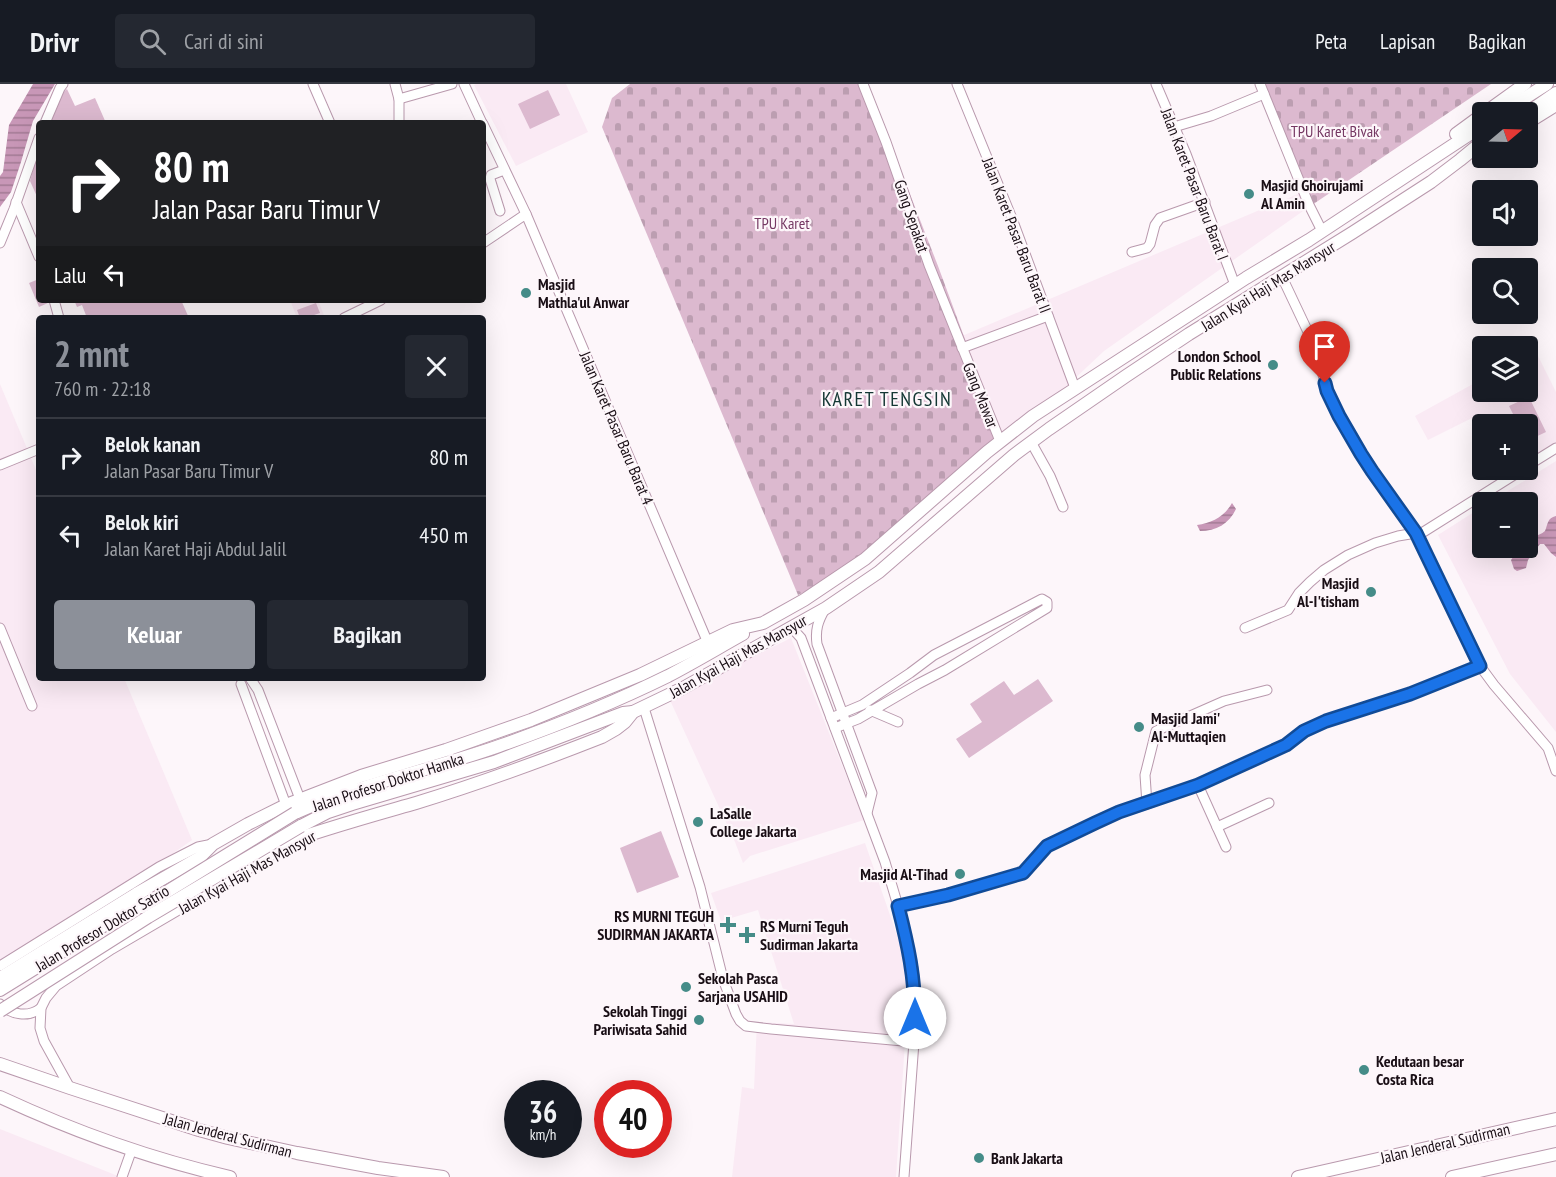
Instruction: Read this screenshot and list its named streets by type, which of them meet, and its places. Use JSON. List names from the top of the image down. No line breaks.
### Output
{"streets":{"main road":["Jalan Kyai Haji Mas Mansyur","Jalan Profesor Doktor Hamka","Jalan Profesor Doktor Satrio","Jalan Jenderal Sudirman"],"street":["Jalan Karet Pasar Baru Barat I","Gang Sepakat","Jalan Karet Pasar Baru Barat II","Gang Mawar","Jalan Karet Pasar Baru Barat 4"]},"crossings":[["Jalan Karet Pasar Baru Barat I","Jalan Kyai Haji Mas Mansyur"],["Gang Sepakat","Gang Mawar"],["Jalan Karet Pasar Baru Barat II","Jalan Kyai Haji Mas Mansyur"],["Jalan Kyai Haji Mas Mansyur","Gang Mawar"],["Jalan Kyai Haji Mas Mansyur","Jalan Karet Pasar Baru Barat 4"],["Jalan Kyai Haji Mas Mansyur","Jalan Profesor Doktor Hamka"],["Jalan Kyai Haji Mas Mansyur","Jalan Profesor Doktor Satrio"]],"districts":["KARET TENGSIN"],"parks":["TPU Karet Bivak","TPU Karet"],"places":{"other":["Masjid Ghoirujami Al Amin","Masjid Mathla'ul Anwar","London School Public Relations","Masjid Al-I'tisham","Masjid Jami' Al-Muttaqien","LaSalle College Jakarta","Masjid Al-Tihad","Sekolah Pasca Sarjana USAHID","Sekolah Tinggi Pariwisata Sahid","Kedutaan besar Costa Rica","Bank Jakarta"],"health":["RS MURNI TEGUH SUDIRMAN JAKARTA","RS Murni Teguh Sudirman Jakarta"]},"north":"right","page":{"header":"Drivr","search":"Cari di sini","nav":["Peta","Lapisan","Bagikan"],"map_buttons":["+","−"],"turn":["80 m","Jalan Pasar Baru Timur V"],"then":"Lalu","heading":["2 mnt","760 m · 22:18"],"list":[{"name":"Belok kanan","note":"Jalan Pasar Baru Timur V","value":"80 m"},{"name":"Belok kiri","note":"Jalan Karet Haji Abdul Jalil","value":"450 m"}],"buttons":["Keluar","Bagikan"],"speed":"36 km/h","limit":"40"}}
